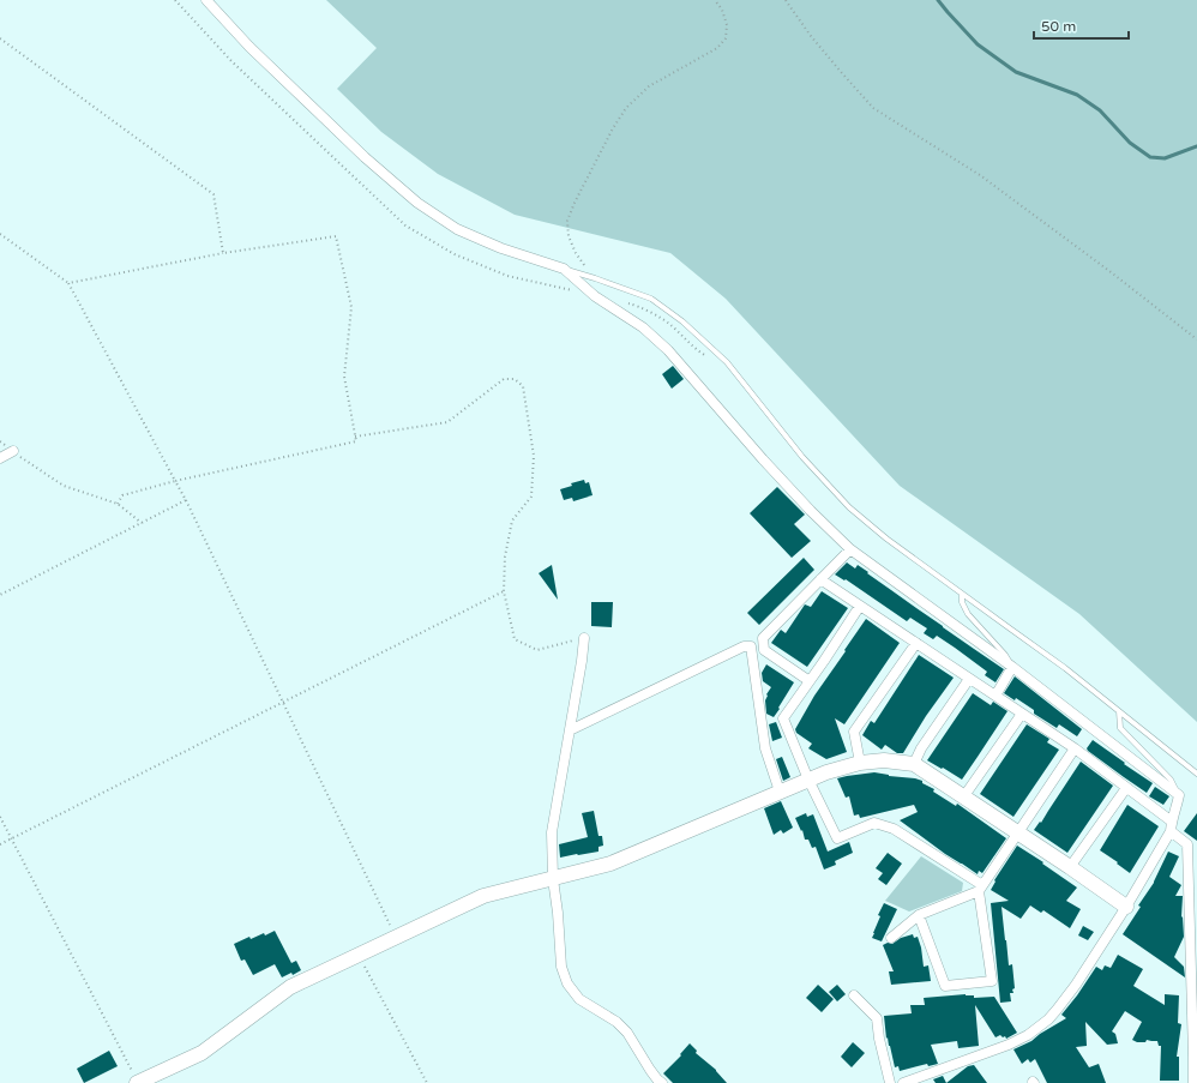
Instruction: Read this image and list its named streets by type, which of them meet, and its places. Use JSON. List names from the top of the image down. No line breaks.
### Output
{"scale_bar":"50 m"}
